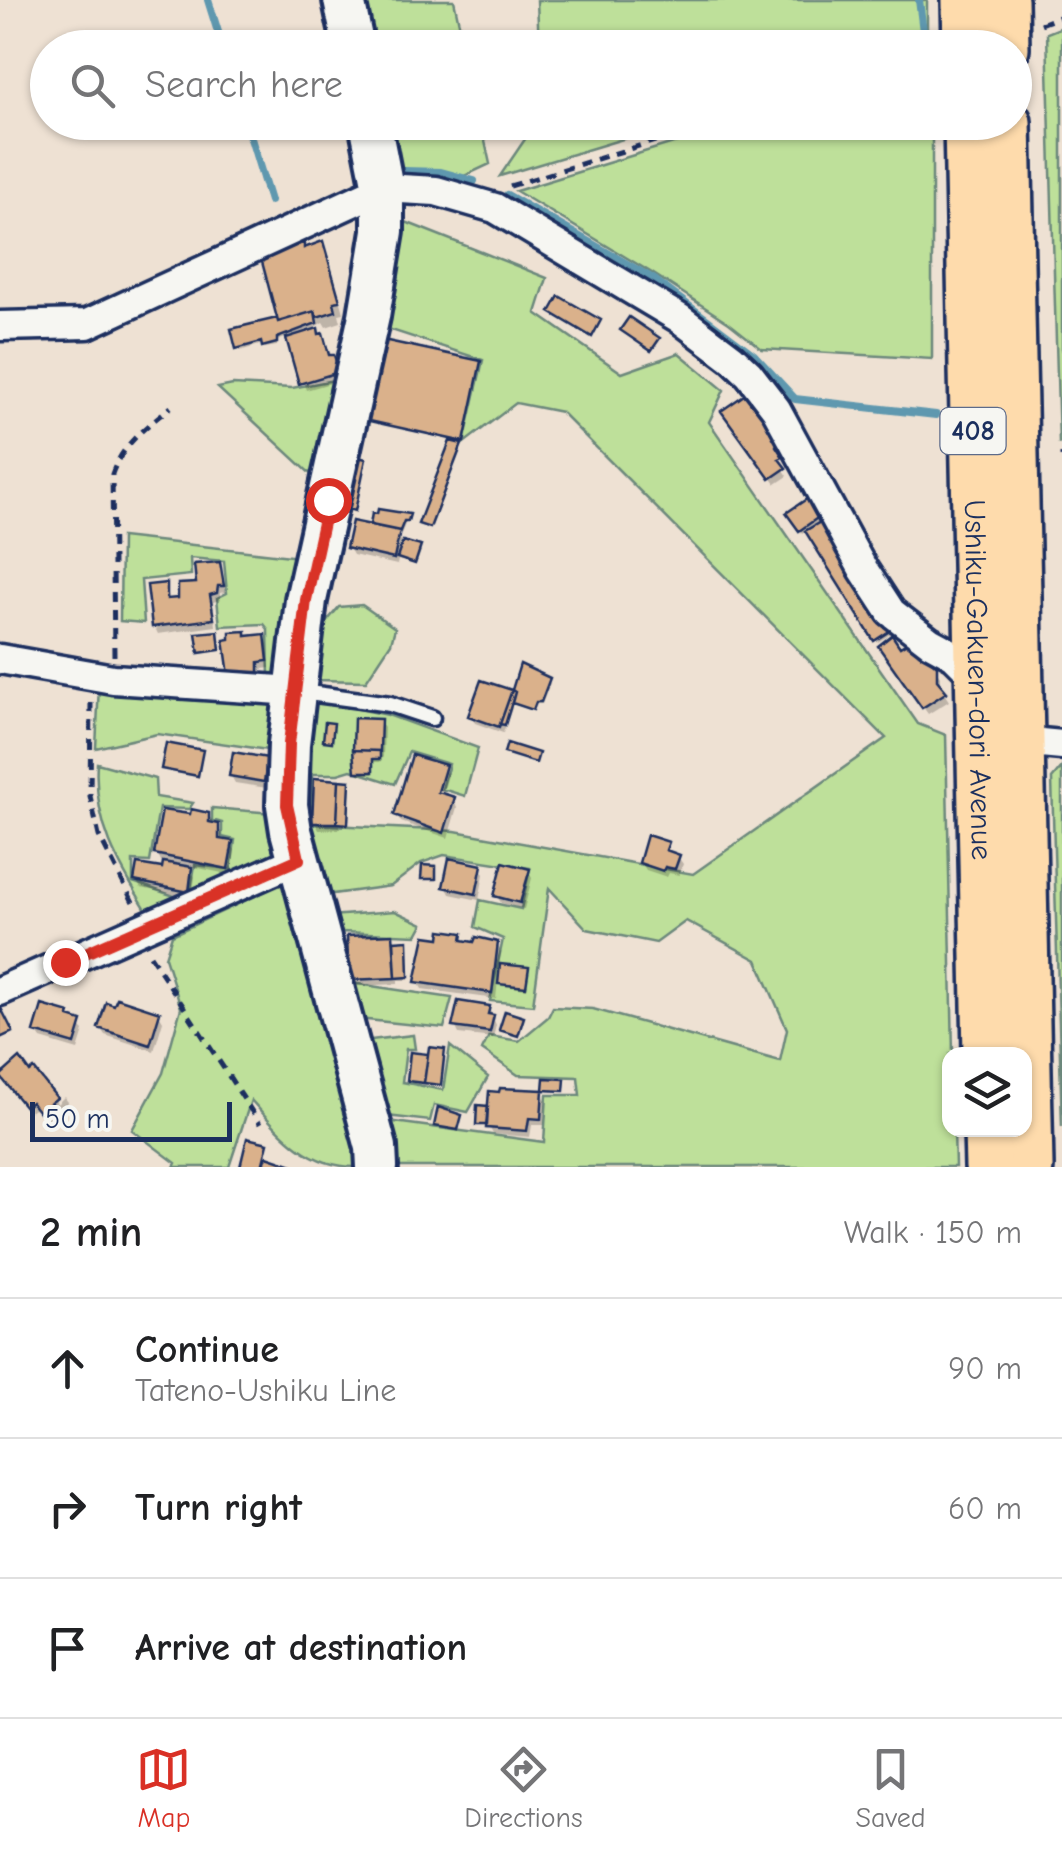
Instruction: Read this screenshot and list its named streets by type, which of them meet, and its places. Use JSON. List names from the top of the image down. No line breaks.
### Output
{"streets":{"highway":["408","Ushiku-Gakuen-dori Avenue"]},"scale_bar":"50 m","page":{"search":"Search here","scale":"50 m","heading":["2 min","Walk · 150 m"],"list":[["Continue","Tateno-Ushiku Line","90 m"],["Turn right","60 m"],"Arrive at destination"],"nav":["Map","Directions","Saved"]}}
